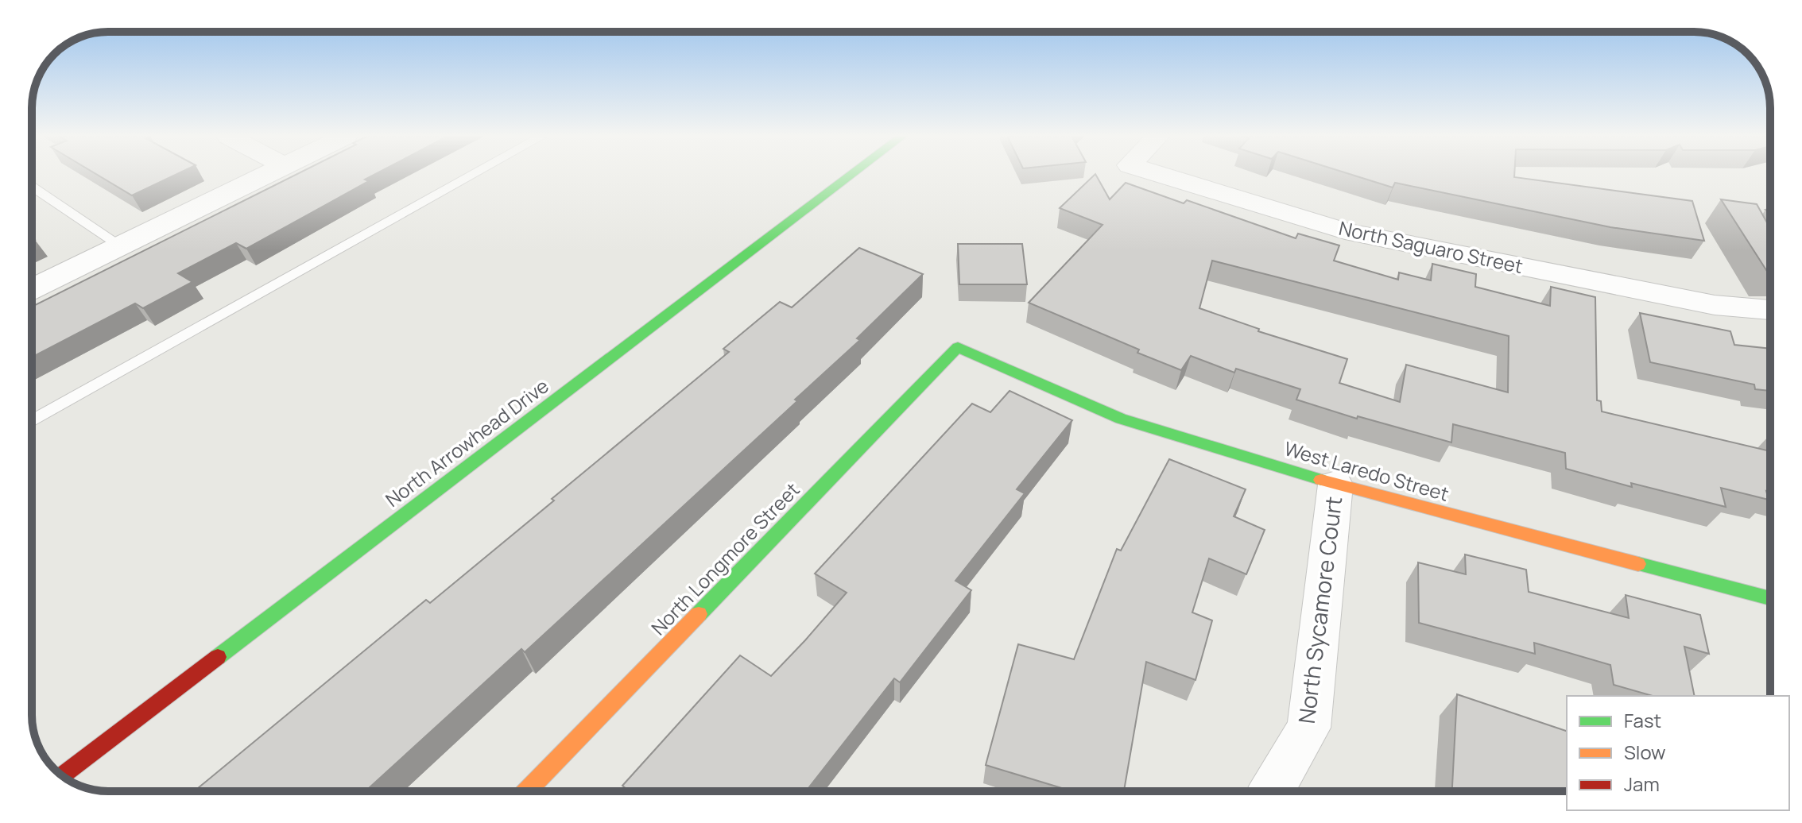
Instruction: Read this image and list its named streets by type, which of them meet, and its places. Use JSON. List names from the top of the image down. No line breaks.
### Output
{"streets":{"street":["North Saguaro Street","North Arrowhead Drive","West Laredo Street","North Longmore Street","North Sycamore Court"]},"crossings":[["West Laredo Street","North Longmore Street"],["West Laredo Street","North Sycamore Court"]],"legend":["Fast","Slow","Jam"]}
